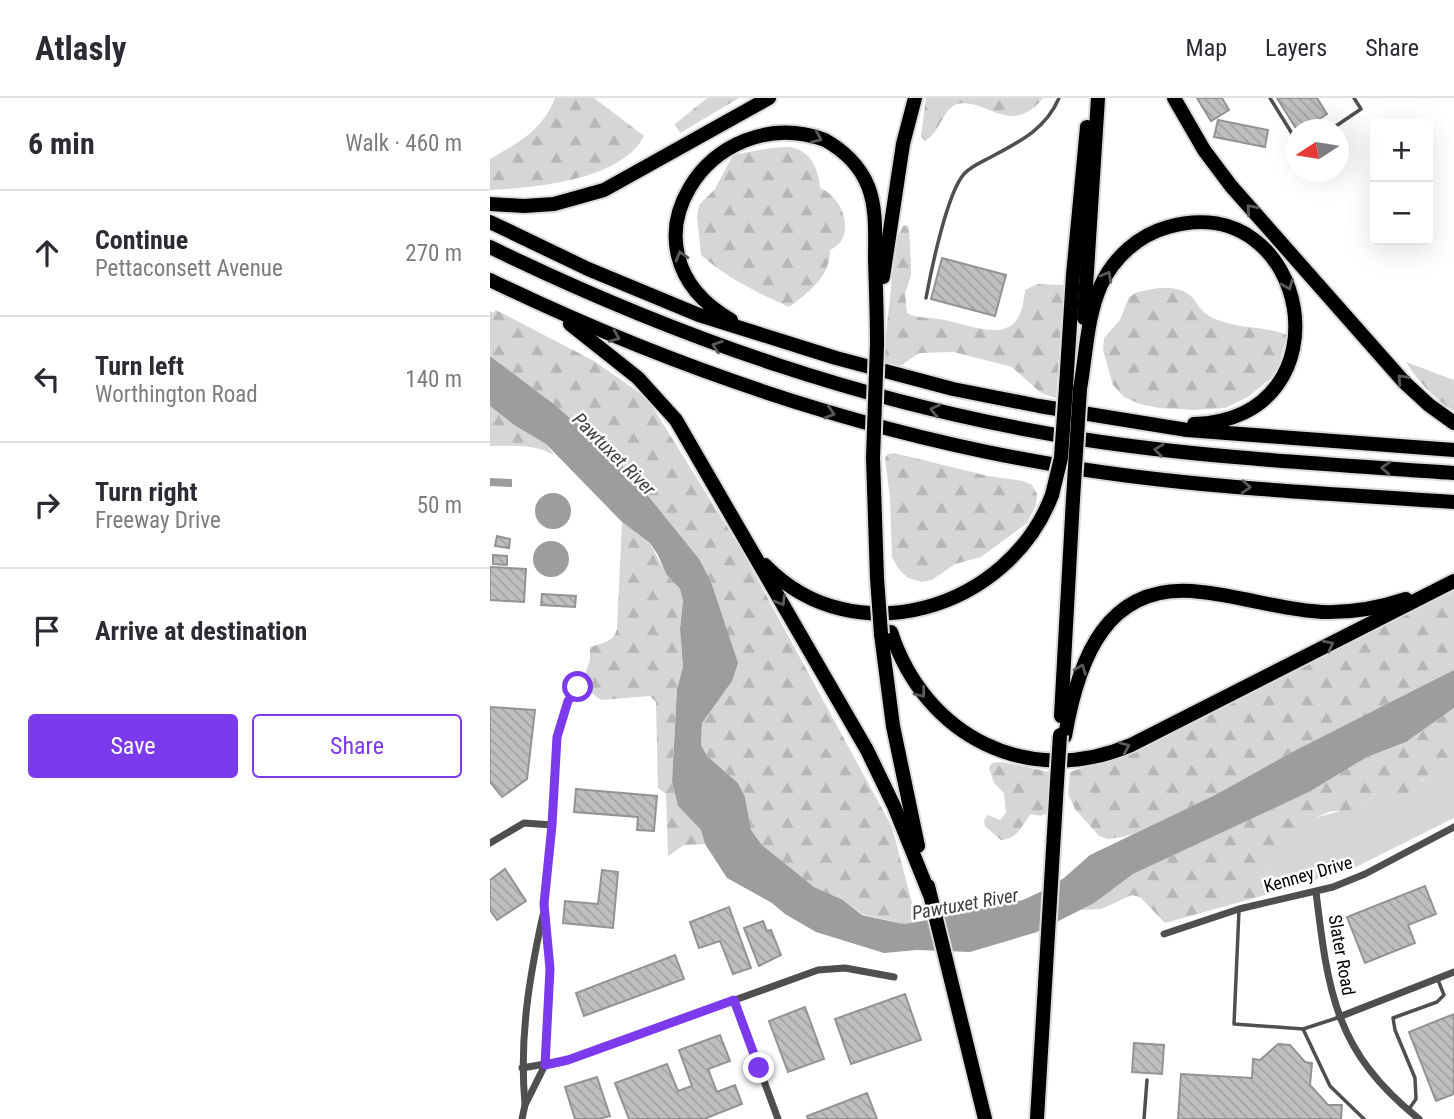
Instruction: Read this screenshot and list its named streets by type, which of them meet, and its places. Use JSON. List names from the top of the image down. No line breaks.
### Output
{"streets":{"street":["Kenney Drive","Slater Road"]},"crossings":[["Kenney Drive","Slater Road"]],"water":["Pawtuxet River"],"north":"left","page":{"header":"Atlasly","nav":["Map","Layers","Share"],"heading":["6 min","Walk · 460 m"],"map_buttons":["+","−"],"list":[["Continue","Pettaconsett Avenue","270 m"],["Turn left","Worthington Road","140 m"],["Turn right","Freeway Drive","50 m"],"Arrive at destination"],"buttons":["Save","Share"]}}
